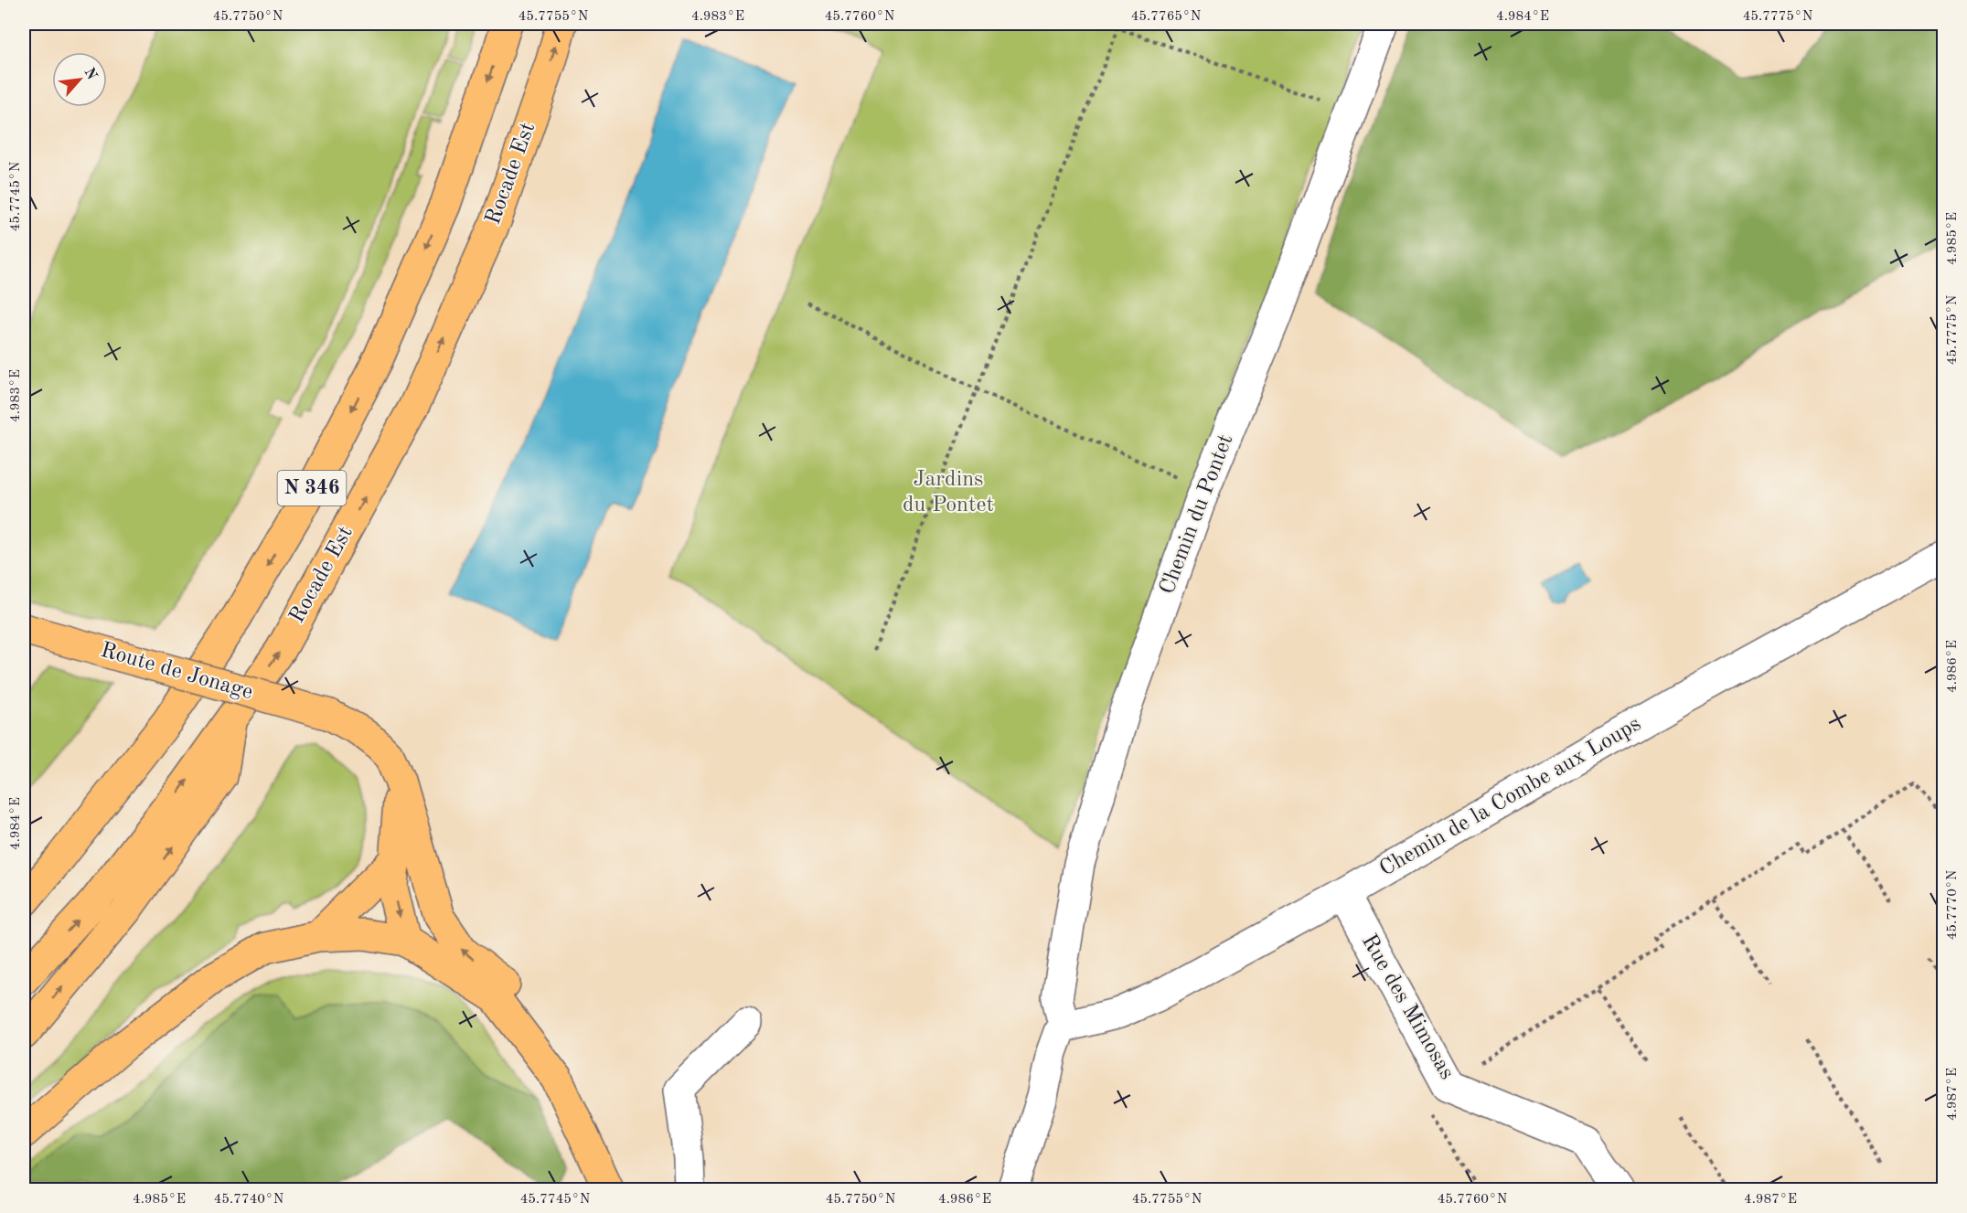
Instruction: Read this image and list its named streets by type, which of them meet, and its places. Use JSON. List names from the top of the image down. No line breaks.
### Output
{"streets":{"main road":["Rocade Est","N 346","Route de Jonage"],"street":["Chemin du Pontet","Chemin de la Combe aux Loups","Rue des Mimosas"]},"crossings":[["Chemin du Pontet","Chemin de la Combe aux Loups"],["Chemin de la Combe aux Loups","Rue des Mimosas"]],"parks":["Jardins du Pontet"],"north":"top right","coordinates":["45.7750°N","45.7755°N","4.983°E","45.7760°N","45.7765°N","4.984°E","45.7775°N","45.7745°N","4.985°E","4.986°E","45.7770°N","4.987°E","45.7740°N"]}
